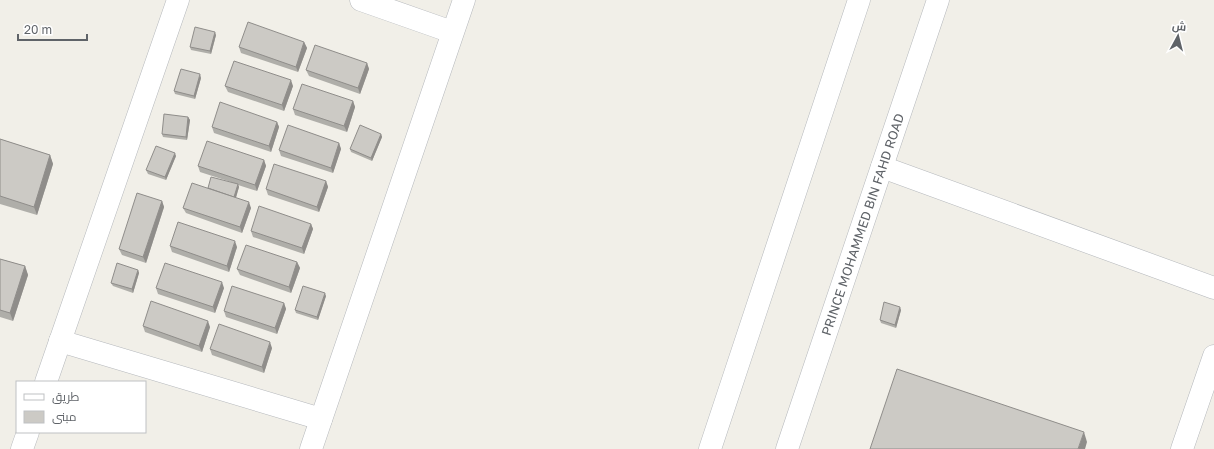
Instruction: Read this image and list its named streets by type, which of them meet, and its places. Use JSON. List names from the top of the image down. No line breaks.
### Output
{"streets":{"street":["PRINCE MOHAMMED BIN FAHD ROAD"]},"legend":["طريق","مبنى"],"scale_bar":"20 m","north":"top"}
